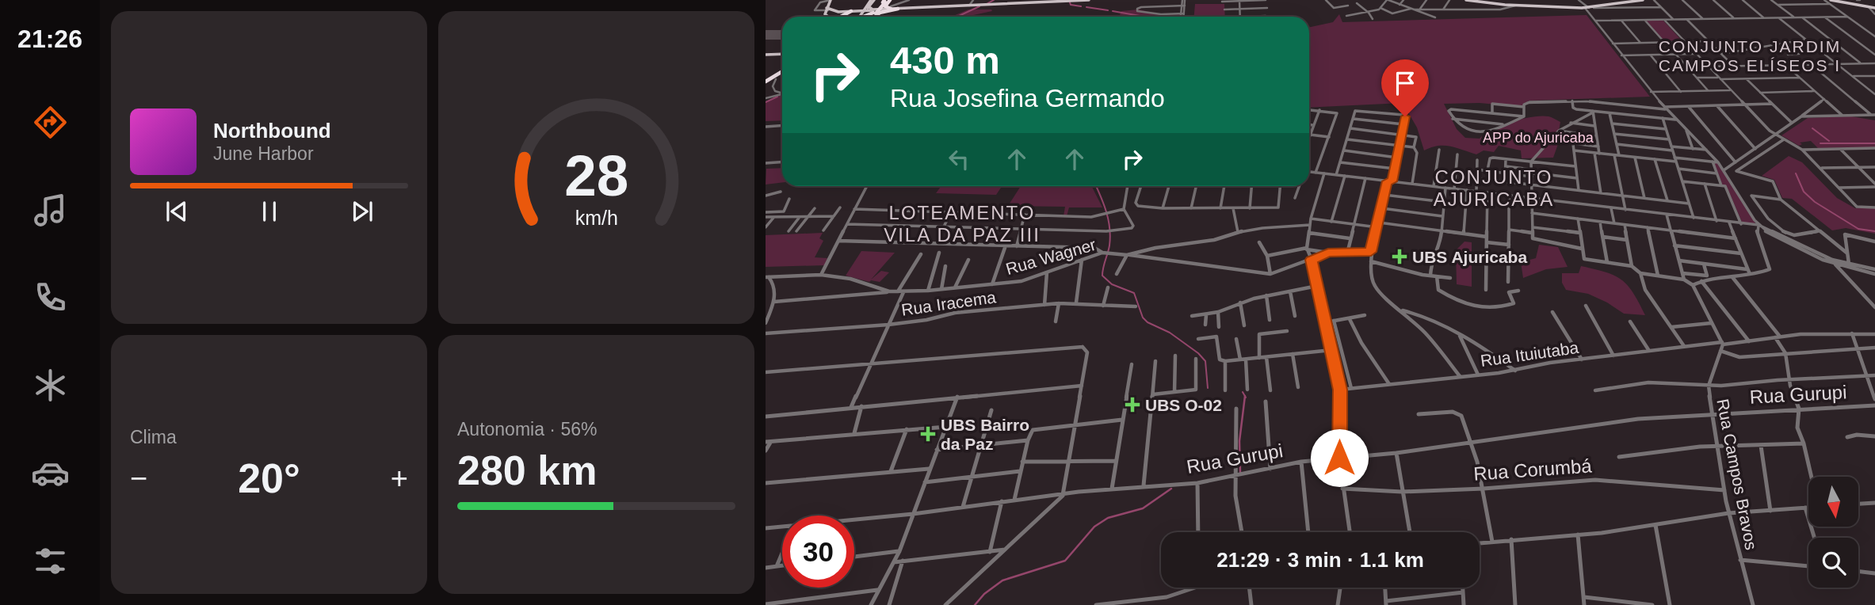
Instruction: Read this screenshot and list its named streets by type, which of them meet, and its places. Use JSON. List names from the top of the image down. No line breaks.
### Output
{"streets":{"street":["Rua Wagner","Rua Iracema","Rua Ituiutaba","Rua Gurupi","Rua Corumbá","Rua Campos Bravos"]},"crossings":[["Rua Ituiutaba","Rua Campos Bravos"],["Rua Gurupi","Rua Campos Bravos"],["Rua Corumbá","Rua Campos Bravos"]],"districts":["CONJUNTO JARDIM CAMPOS ELÍSEOS I","CONJUNTO AJURICABA","LOTEAMENTO VILA DA PAZ III"],"parks":["APP do Ajuricaba"],"places":{"health":["UBS Ajuricaba","UBS O-02","UBS Bairro da Paz"]},"north":"bottom","page":{"tabs":"21:26","turn":["430 m","Rua Josefina Germando"],"song":["Northbound","June Harbor"],"tile":["Clima",["Autonomia · 56%","280 km"]],"heat":["−","20°","+"],"limit":"30","trip":"21:29 · 3 min · 1.1 km","gauge":["28","km/h"]}}
